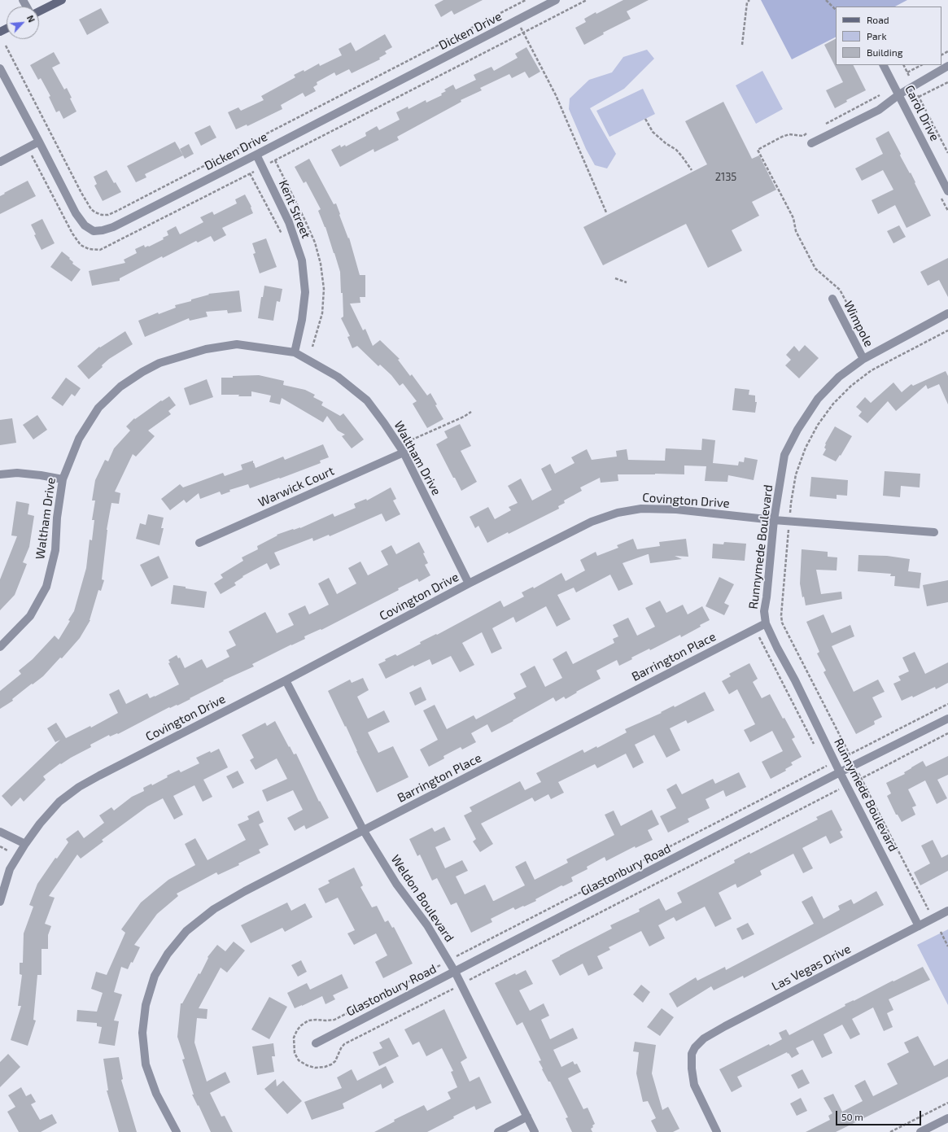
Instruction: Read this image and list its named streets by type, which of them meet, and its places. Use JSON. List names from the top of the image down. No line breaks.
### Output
{"streets":{"street":["Dicken Drive","Carol Drive","Kent Street","Wimpole","Waltham Drive","Warwick Court","Covington Drive","Runnymede Boulevard","Barrington Place","Glastonbury Road","Weldon Boulevard","Las Vegas Drive"]},"crossings":[["Dicken Drive","Kent Street"],["Kent Street","Waltham Drive"],["Wimpole","Runnymede Boulevard"],["Waltham Drive","Warwick Court"],["Waltham Drive","Covington Drive"],["Covington Drive","Runnymede Boulevard"],["Covington Drive","Weldon Boulevard"],["Runnymede Boulevard","Barrington Place"],["Runnymede Boulevard","Glastonbury Road"],["Runnymede Boulevard","Las Vegas Drive"],["Barrington Place","Weldon Boulevard"],["Glastonbury Road","Weldon Boulevard"]],"house_numbers":["2135"],"legend":["Road","Park","Building"],"scale_bar":"50 m","north":"top right"}
